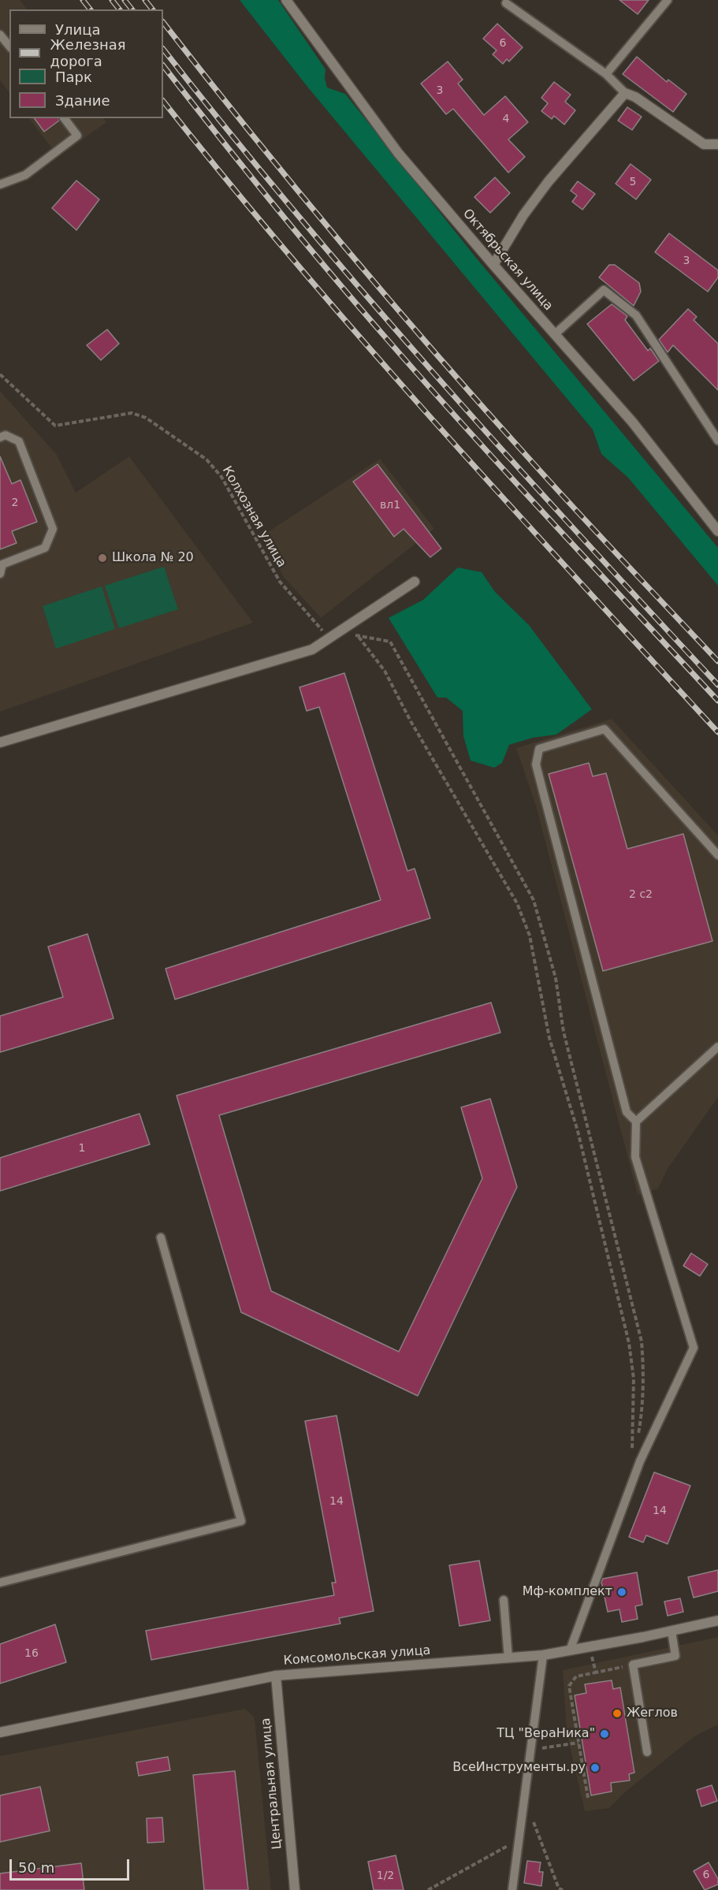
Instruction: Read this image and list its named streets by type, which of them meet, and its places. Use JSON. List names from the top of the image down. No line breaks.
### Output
{"streets":{"street":["Октябрьская улица","Комсомольская улица","Центральная улица"],"path":["Колхозная улица"]},"crossings":[["Комсомольская улица","Центральная улица"]],"places":["Школа № 20","Мф-комплект","Жеглов","ТЦ \"ВераНика\"","ВсеИнструменты.ру"],"house_numbers":["6","3","4","5","3","2","вл1","2 с2","1","14","14","16","6","1/2"],"legend":["Улица","Железная дорога","Парк","Здание"],"scale_bar":"50 m"}
